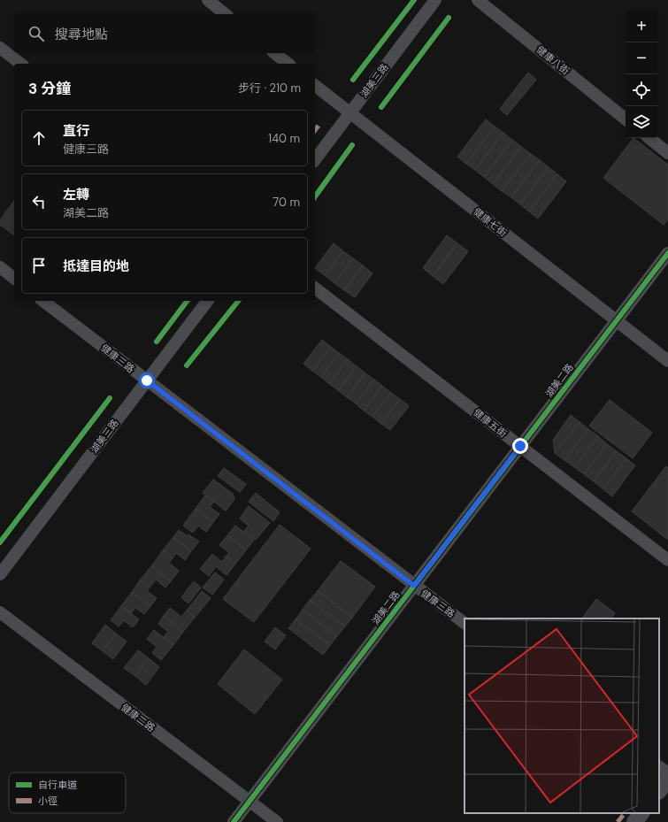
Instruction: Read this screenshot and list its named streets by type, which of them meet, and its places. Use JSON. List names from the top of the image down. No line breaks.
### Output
{"streets":{"street":["健康八街","湖美三路","健康七街","健康三路","湖美二路","健康五街","健康二路"]},"crossings":[["湖美三路","健康七街"],["湖美三路","健康三路"],["健康七街","湖美二路"],["健康三路","湖美二路"],["湖美二路","健康五街"],["湖美二路","健康二路"]],"legend":["自行車道","小徑"],"page":{"map_buttons":["+","−"],"search":"搜尋地點","heading":["3 分鐘","步行 · 210 m"],"list":[["直行","健康三路","140 m"],["左轉","湖美二路","70 m"],"抵達目的地"]}}
